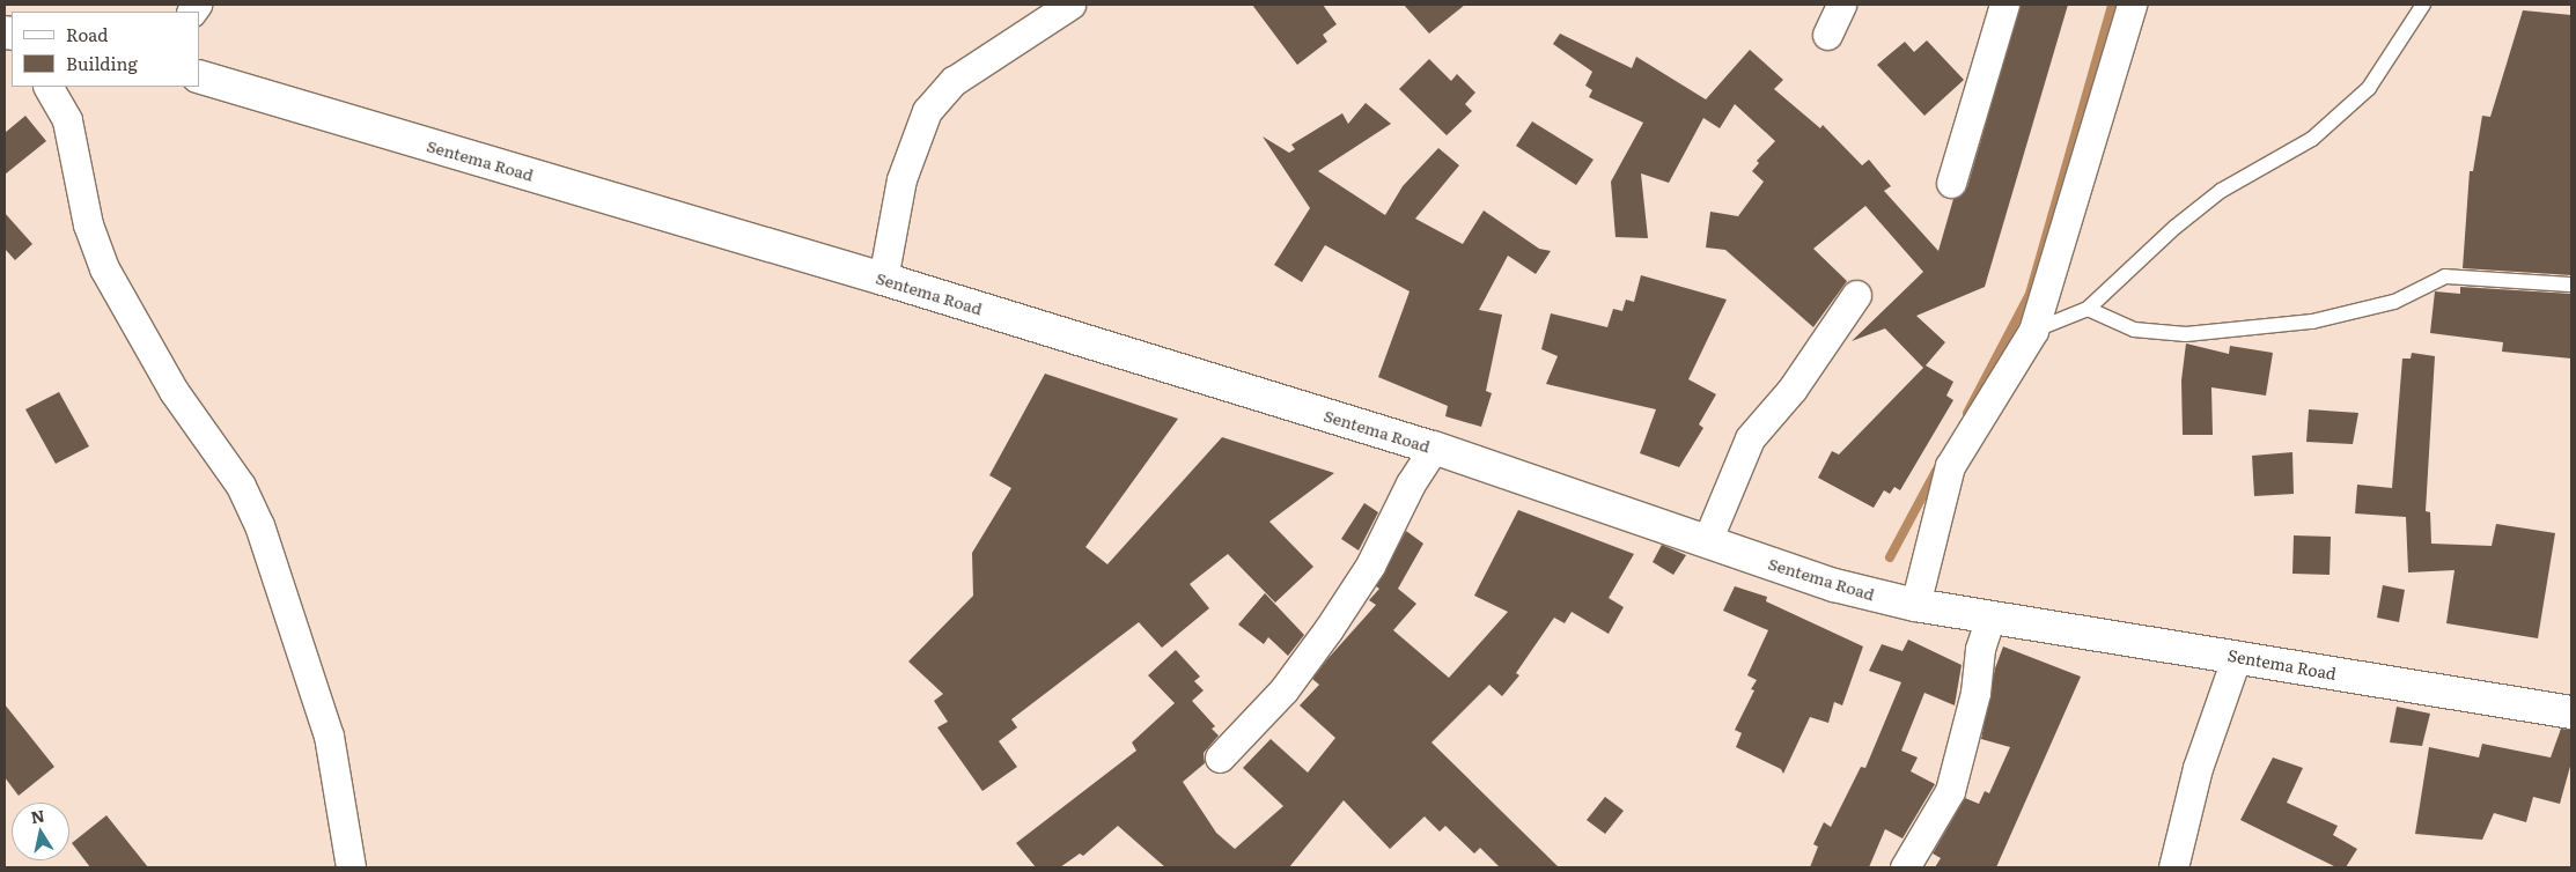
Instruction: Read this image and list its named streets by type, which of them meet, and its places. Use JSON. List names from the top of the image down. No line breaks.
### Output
{"streets":{"main road":["Sentema Road"]},"legend":["Road","Building"],"north":"top"}
